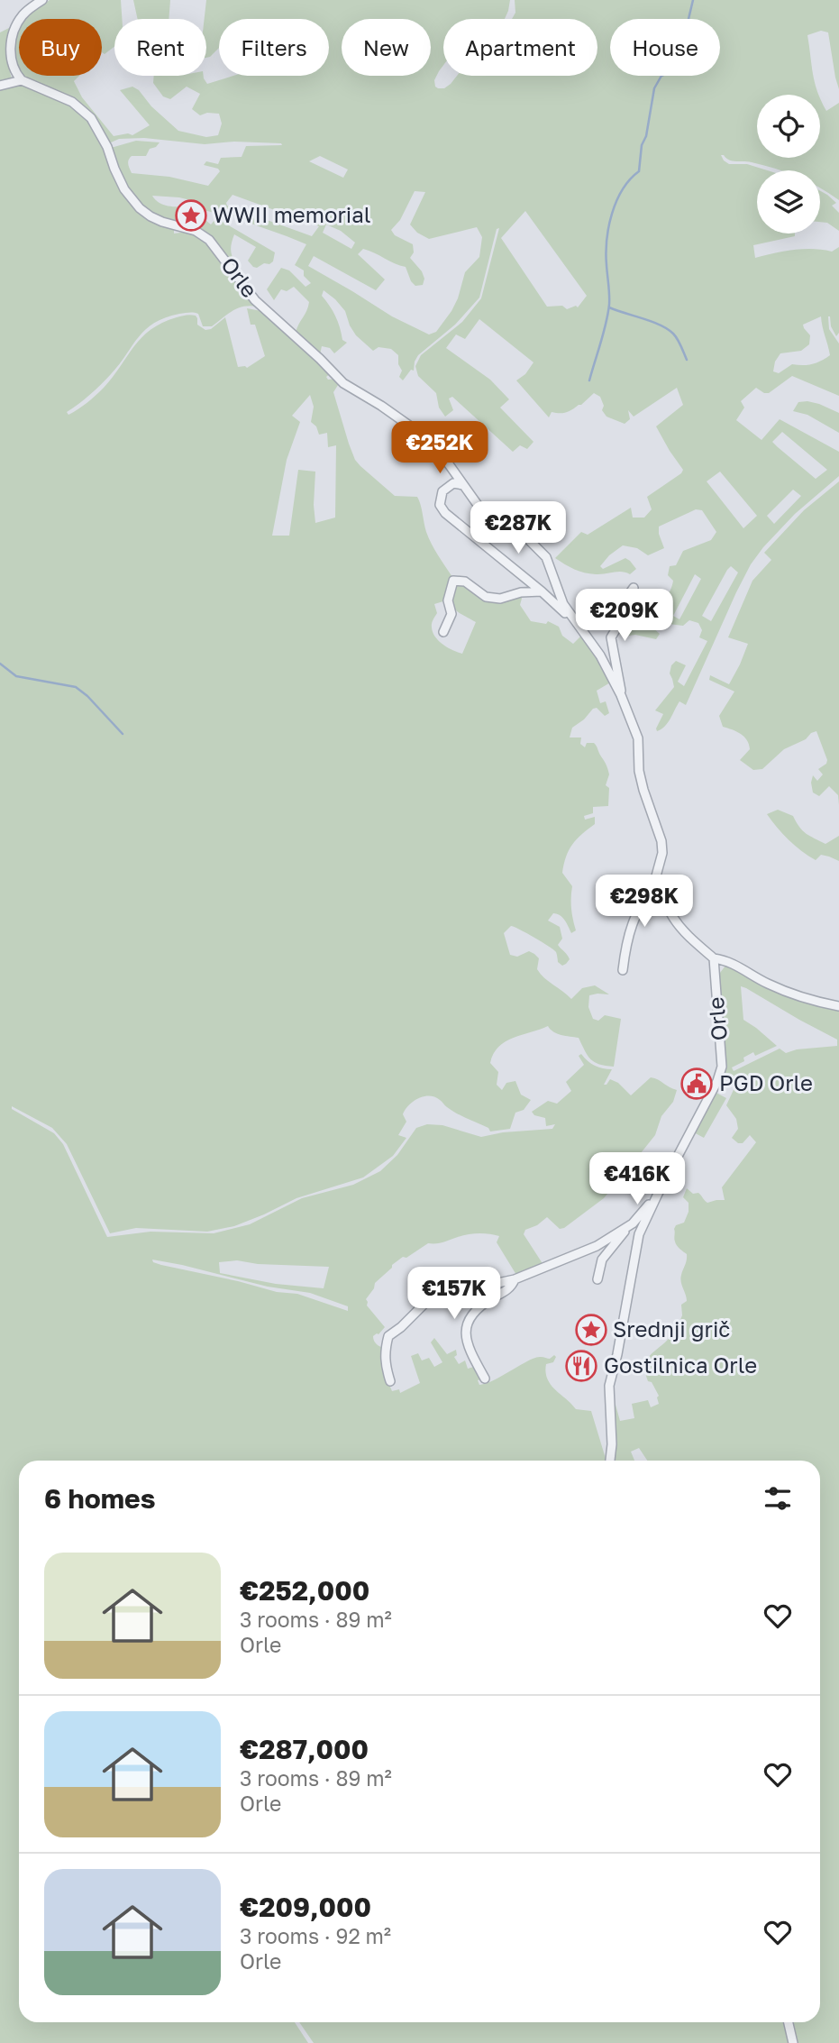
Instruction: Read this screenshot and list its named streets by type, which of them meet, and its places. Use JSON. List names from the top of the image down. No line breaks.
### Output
{"streets":{"street":["Orle"]},"places":{"place":["WWII memorial","Srednji grič"],"public building":["PGD Orle"],"restaurant":["Gostilnica Orle"]},"page":{"chip":["Buy","Rent","Filters","New","Apartment","House"],"price":["€252K","€287K","€209K","€298K","€416K","€157K"],"heading":"6 homes","list":[{"name":"€252,000","note":"3 rooms · 89 m² · Orle"},{"name":"€287,000","note":"3 rooms · 89 m² · Orle"},{"name":"€209,000","note":"3 rooms · 92 m² · Orle"}]}}
